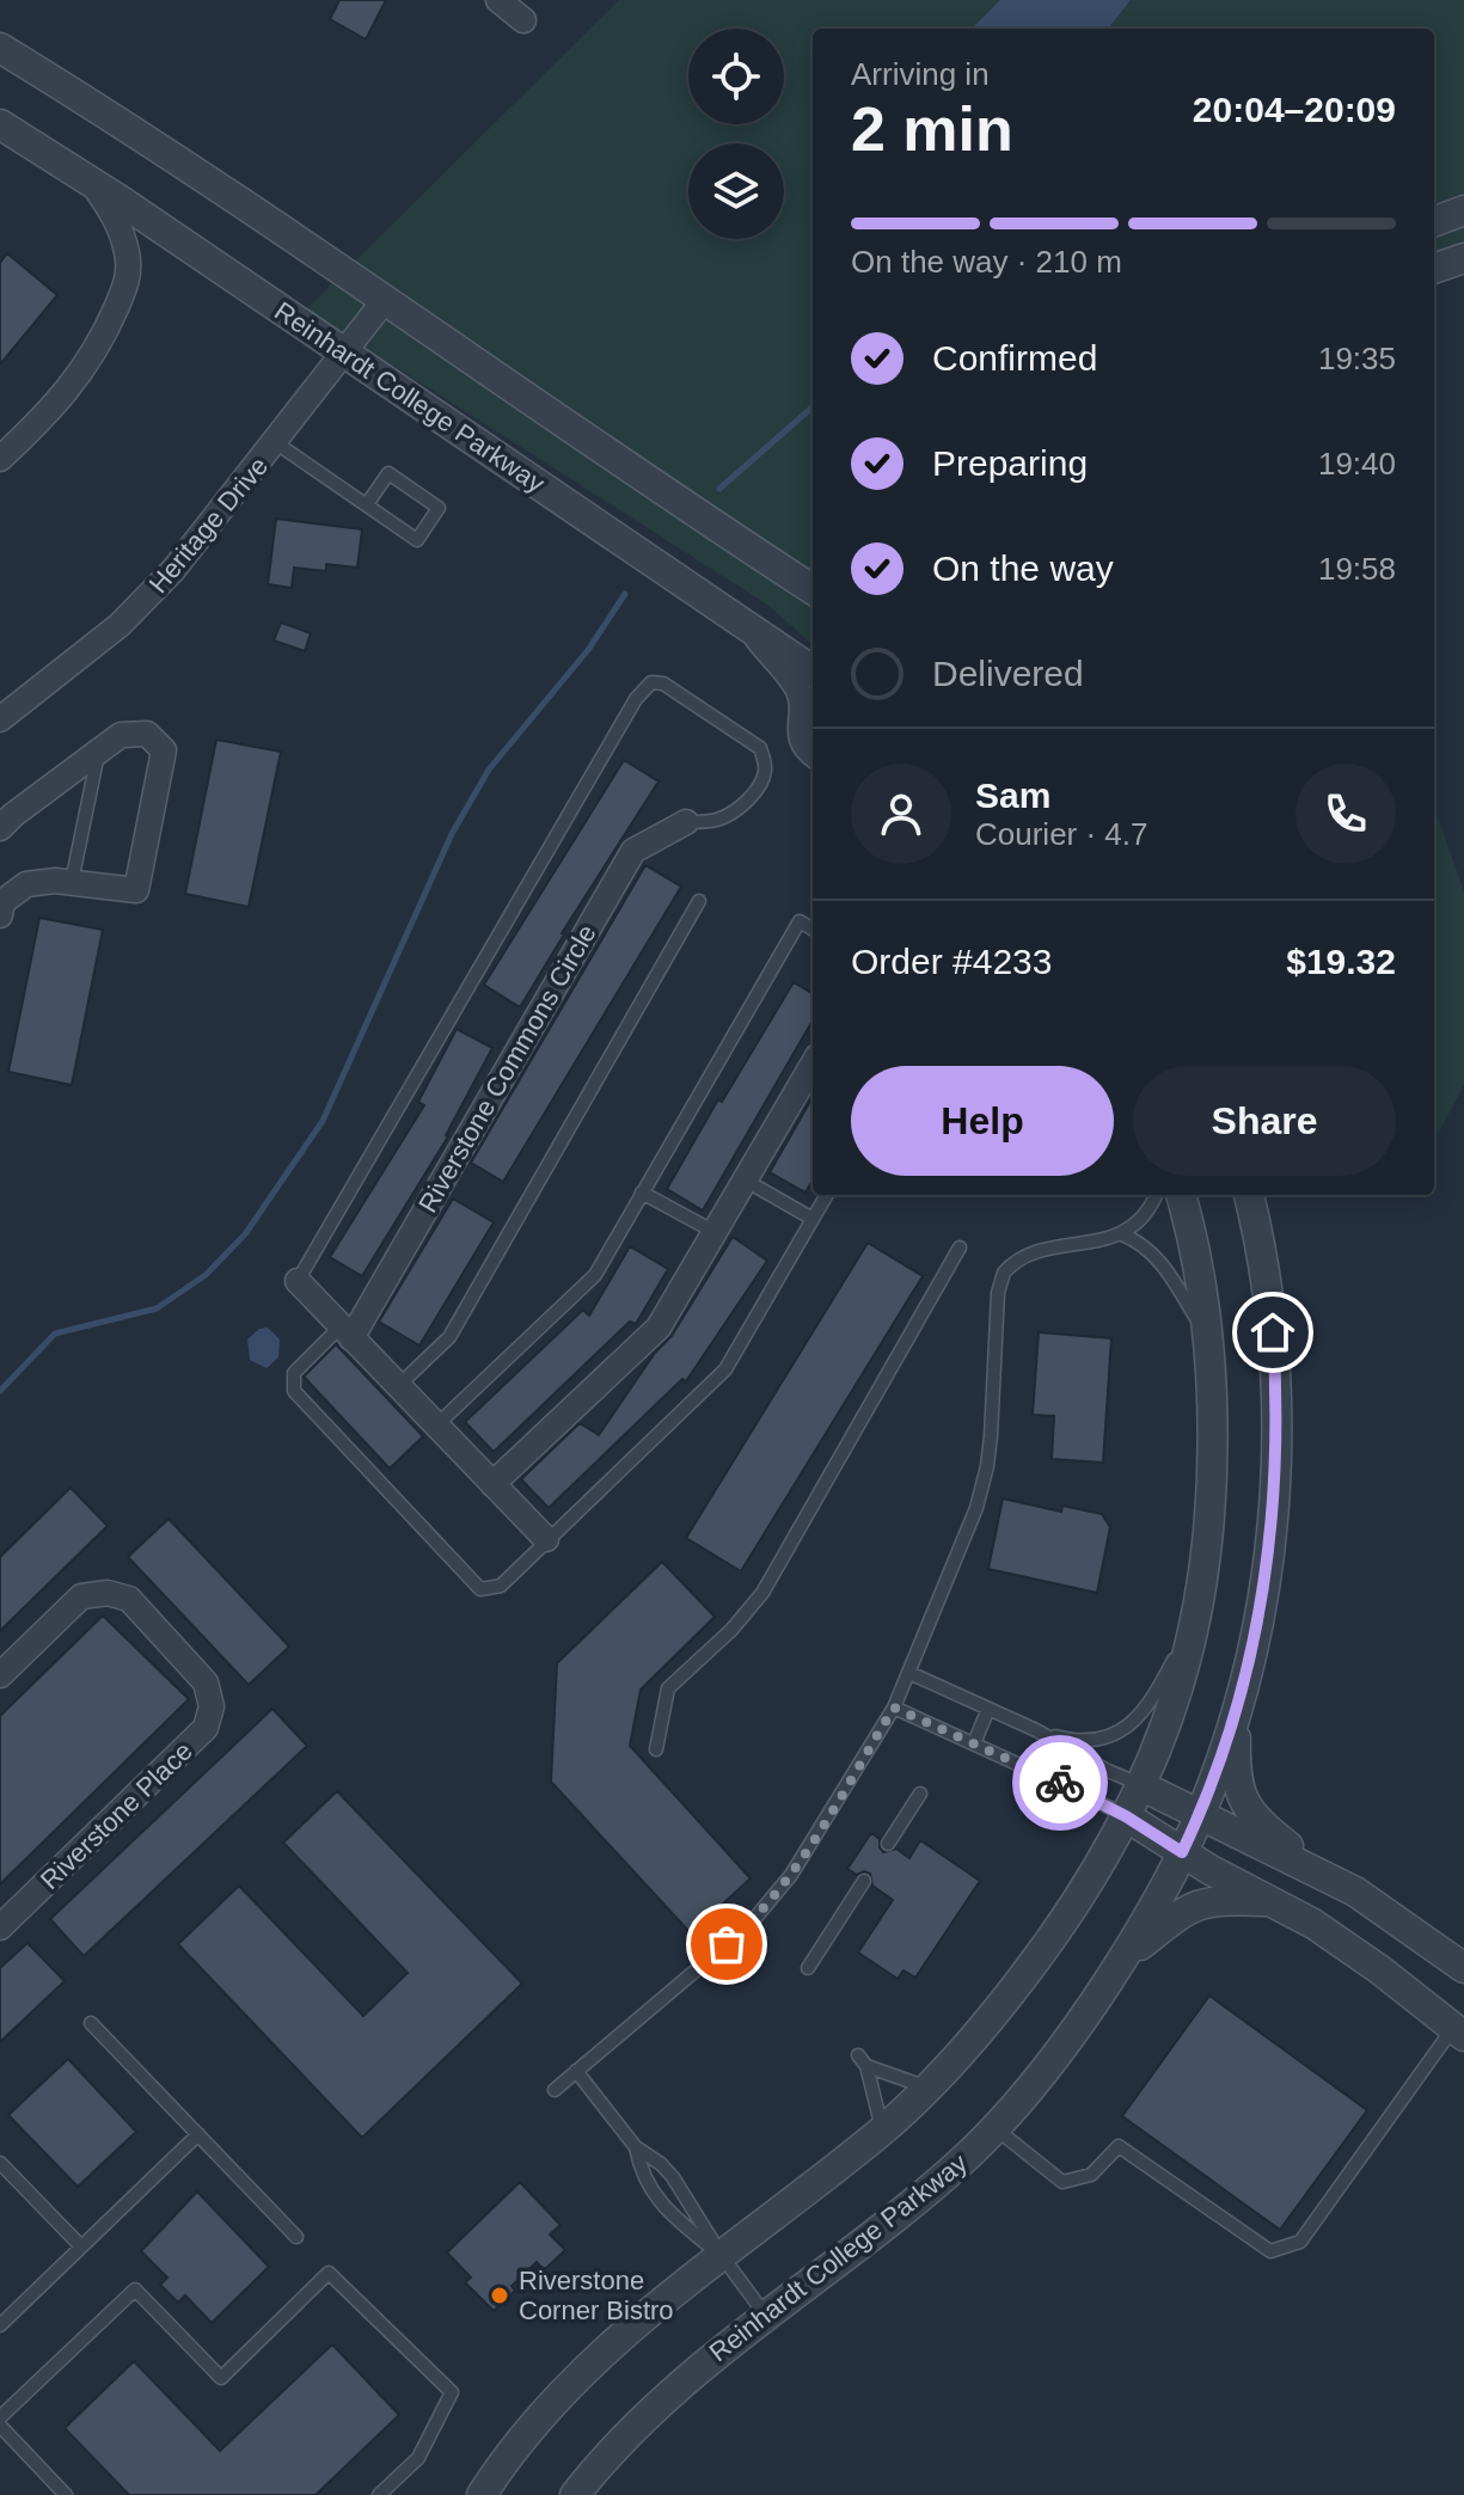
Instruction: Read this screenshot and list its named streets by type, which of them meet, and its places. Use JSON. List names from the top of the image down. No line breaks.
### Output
{"streets":{"street":["Reinhardt College Parkway","Heritage Drive","Riverstone Commons Circle","Riverstone Place"]},"crossings":[["Reinhardt College Parkway","Heritage Drive"]],"places":["Riverstone Corner Bistro"],"page":{"heading":["2 min","Arriving in","20:04–20:09"],"panel":["Sam","Courier · 4.7","Order #4233","$19.32"],"bar":"On the way · 210 m","list":[["Confirmed","19:35"],["Preparing","19:40"],["On the way","19:58"],"Delivered"],"buttons":["Help","Share"]}}
